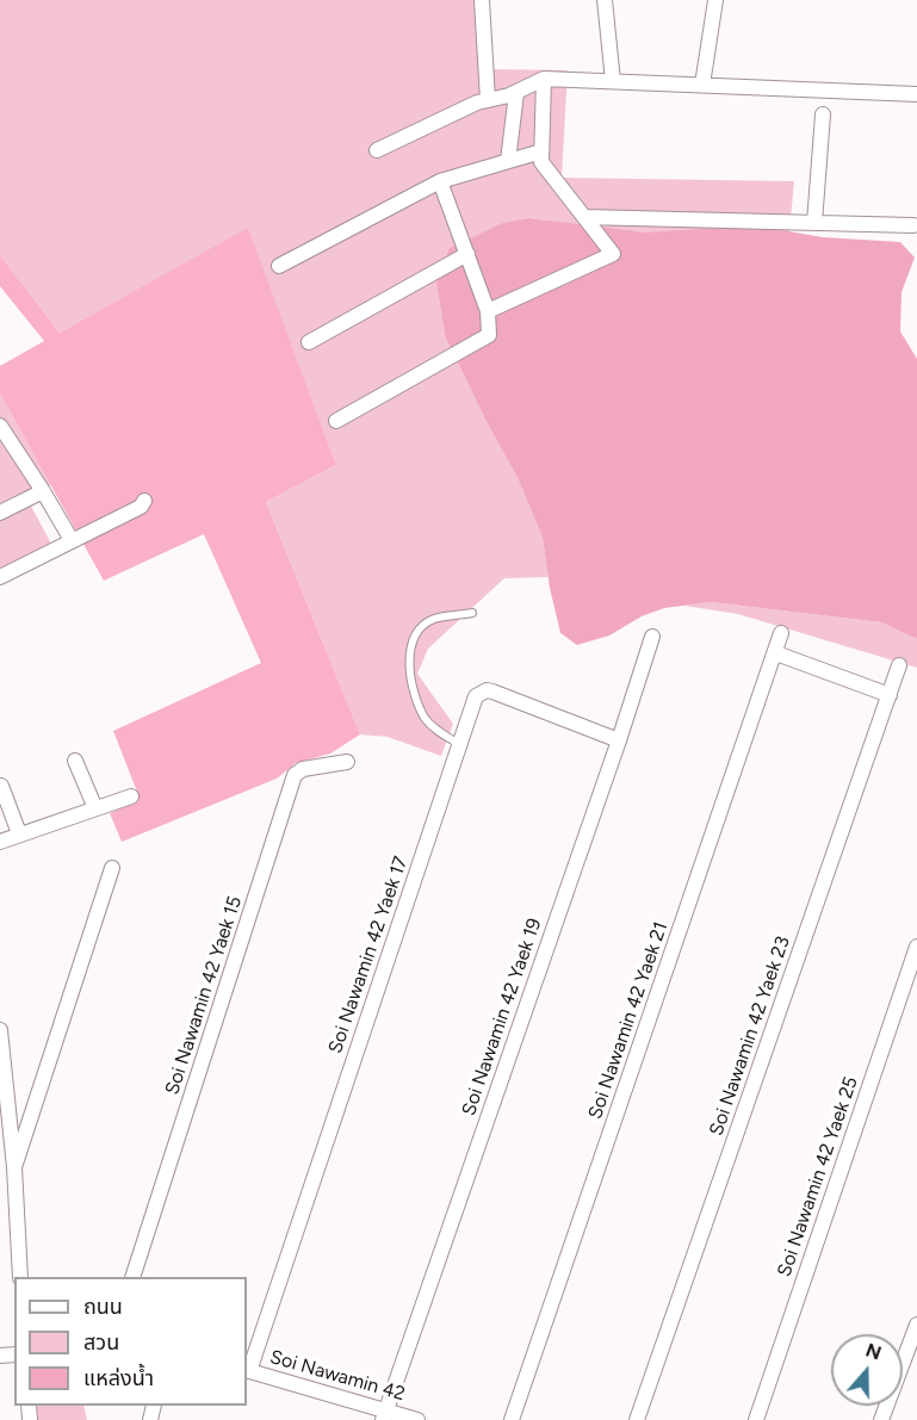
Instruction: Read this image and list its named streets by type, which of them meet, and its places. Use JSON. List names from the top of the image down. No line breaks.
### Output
{"streets":{"street":["Soi Nawamin 42 Yaek 17","Soi Nawamin 42 Yaek 15","Soi Nawamin 42 Yaek 19","Soi Nawamin 42 Yaek 21","Soi Nawamin 42 Yaek 23","Soi Nawamin 42 Yaek 25","Soi Nawamin 42"]},"crossings":[["Soi Nawamin 42 Yaek 17","Soi Nawamin 42 Yaek 19"],["Soi Nawamin 42 Yaek 17","Soi Nawamin 42"],["Soi Nawamin 42 Yaek 19","Soi Nawamin 42"]],"legend":["ถนน","สวน","แหล่งน้ำ"],"north":"top"}
